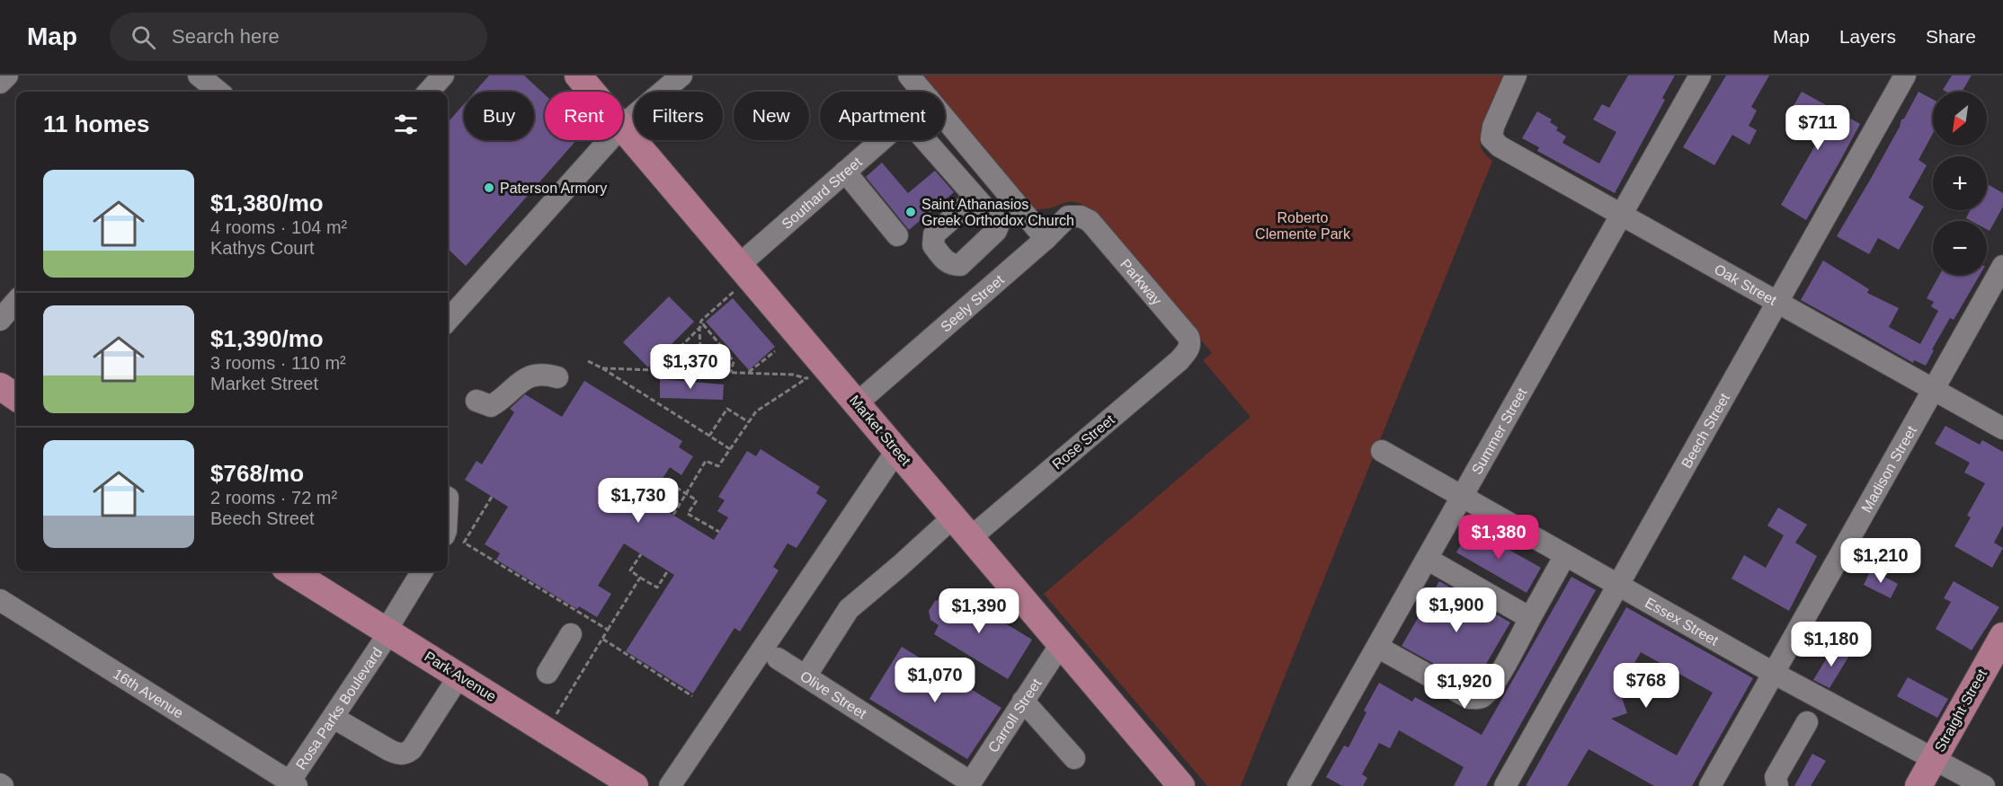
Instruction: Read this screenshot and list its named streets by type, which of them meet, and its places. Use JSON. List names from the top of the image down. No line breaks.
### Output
{"streets":{"main road":["Market Street","Park Avenue","Straight Street"],"street":["Southard Street","Parkway","Oak Street","Seely Street","Summer Street","Beech Street","Rose Street","Madison Street","Essex Street","16th Avenue","Olive Street","Rosa Parks Boulevard","Carroll Street"]},"crossings":[["Southard Street","Market Street"],["Parkway","Seely Street"],["Parkway","Rose Street"],["Oak Street","Summer Street"],["Oak Street","Beech Street"],["Oak Street","Madison Street"],["Seely Street","Market Street"],["Market Street","Rose Street"],["Market Street","Carroll Street"],["Summer Street","Essex Street"],["Beech Street","Essex Street"],["Madison Street","Essex Street"],["Essex Street","Straight Street"],["Park Avenue","Rosa Parks Boulevard"],["16th Avenue","Rosa Parks Boulevard"],["Olive Street","Carroll Street"]],"parks":["Roberto Clemente Park"],"places":["Paterson Armory","Saint Athanasios Greek Orthodox Church"],"north":"bottom left","page":{"header":"Map","search":"Search here","nav":["Map","Layers","Share"],"map_buttons":["+","−"],"chip":["Buy","Rent","Filters","New","Apartment"],"heading":"11 homes","price":["$711","$1,370","$1,730","$1,380","$1,210","$1,900","$1,390","$1,180","$1,070","$768","$1,920"],"list":[{"name":"$1,380/mo","note":"4 rooms · 104 m² · Kathys Court"},{"name":"$1,390/mo","note":"3 rooms · 110 m² · Market Street"},{"name":"$768/mo","note":"2 rooms · 72 m² · Beech Street"}]}}
